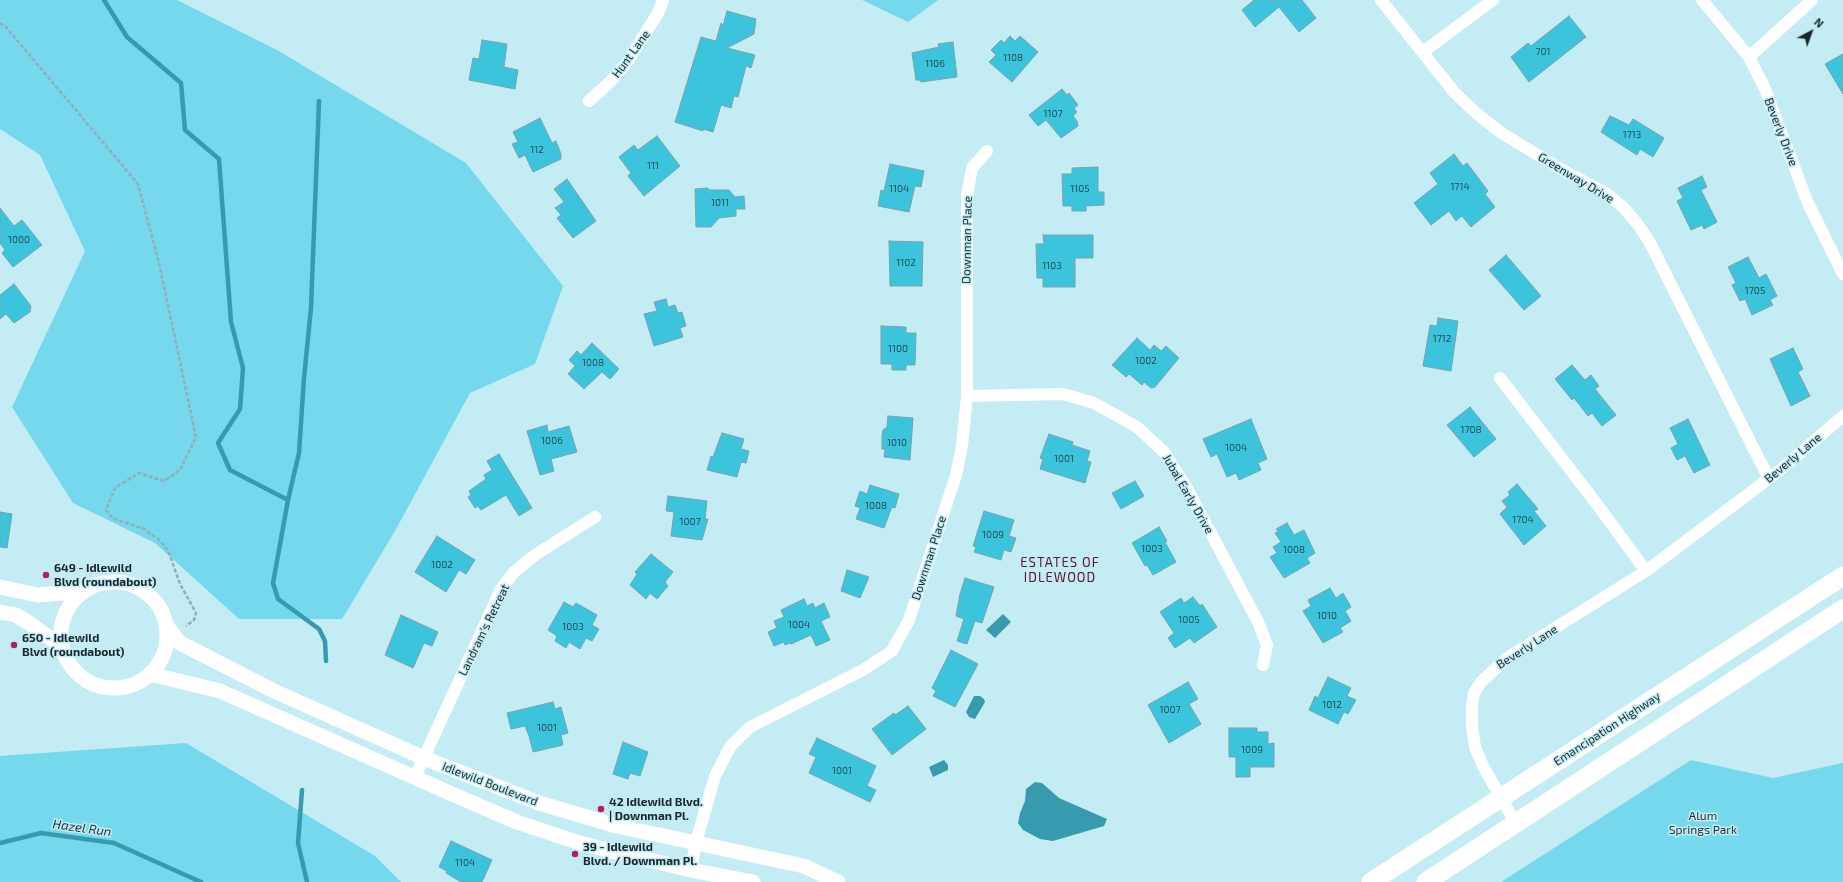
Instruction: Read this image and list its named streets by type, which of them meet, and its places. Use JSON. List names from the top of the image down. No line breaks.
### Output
{"streets":{"main road":["Emancipation Highway"],"street":["Hunt Lane","Beverly Drive","Greenway Drive","Downman Place","Beverly Lane","Jubal Early Drive","Landram's Retreat","Idlewild Boulevard"]},"crossings":[["Greenway Drive","Beverly Lane"],["Downman Place","Jubal Early Drive"],["Downman Place","Idlewild Boulevard"],["Beverly Lane","Emancipation Highway"],["Landram's Retreat","Idlewild Boulevard"]],"districts":["ESTATES OF IDLEWOOD"],"water":["Hazel Run"],"parks":["Alum Springs Park"],"places":["649 - Idlewild Blvd (roundabout)","650 - Idlewild Blvd (roundabout)","42 Idlewild Blvd. | Downman Pl.","39 - Idlewild Blvd. / Downman Pl."],"house_numbers":["701","1108","1106","1107","1713","112","111","1714","1104","1105","1011","1000","1102","1103","1705","1712","1100","1002","1008","1708","1006","1010","1004","1001","1008","1704","1007","1009","1003","1008","1002","1010","1005","1004","1003","1012","1007","1001","1009","1001","1104"],"north":"top right"}
